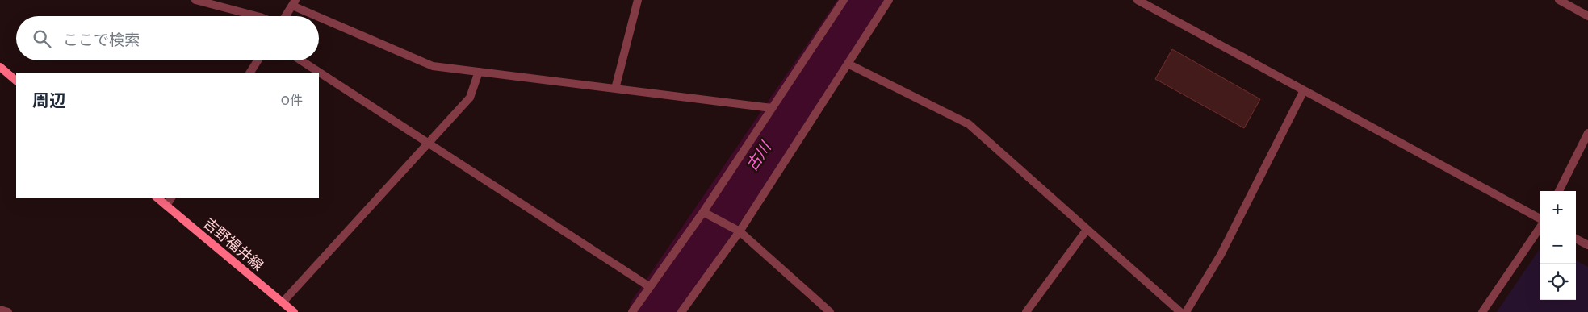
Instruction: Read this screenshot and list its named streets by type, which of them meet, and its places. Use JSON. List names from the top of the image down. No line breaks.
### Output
{"streets":{"main road":["吉野福井線"]},"water":["古川"],"page":{"search":"ここで検索","heading":["周辺","0件"],"map_buttons":["+","−"]}}
